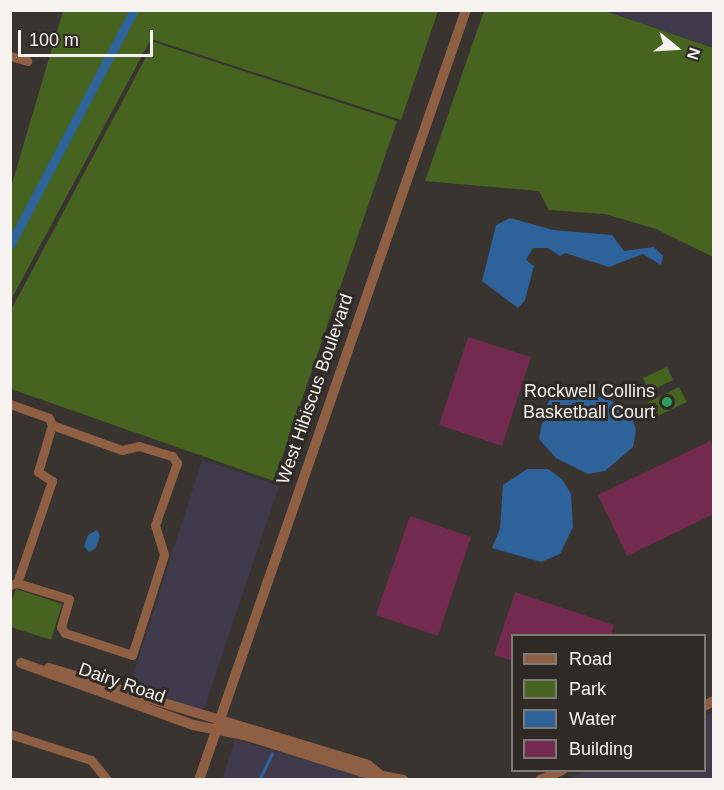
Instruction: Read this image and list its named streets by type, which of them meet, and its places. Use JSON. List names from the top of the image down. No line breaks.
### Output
{"streets":{"street":["West Hibiscus Boulevard","Dairy Road"]},"crossings":[["West Hibiscus Boulevard","Dairy Road"]],"places":["Rockwell Collins Basketball Court"],"legend":["Road","Park","Water","Building"],"scale_bar":"100 m","north":"right"}
